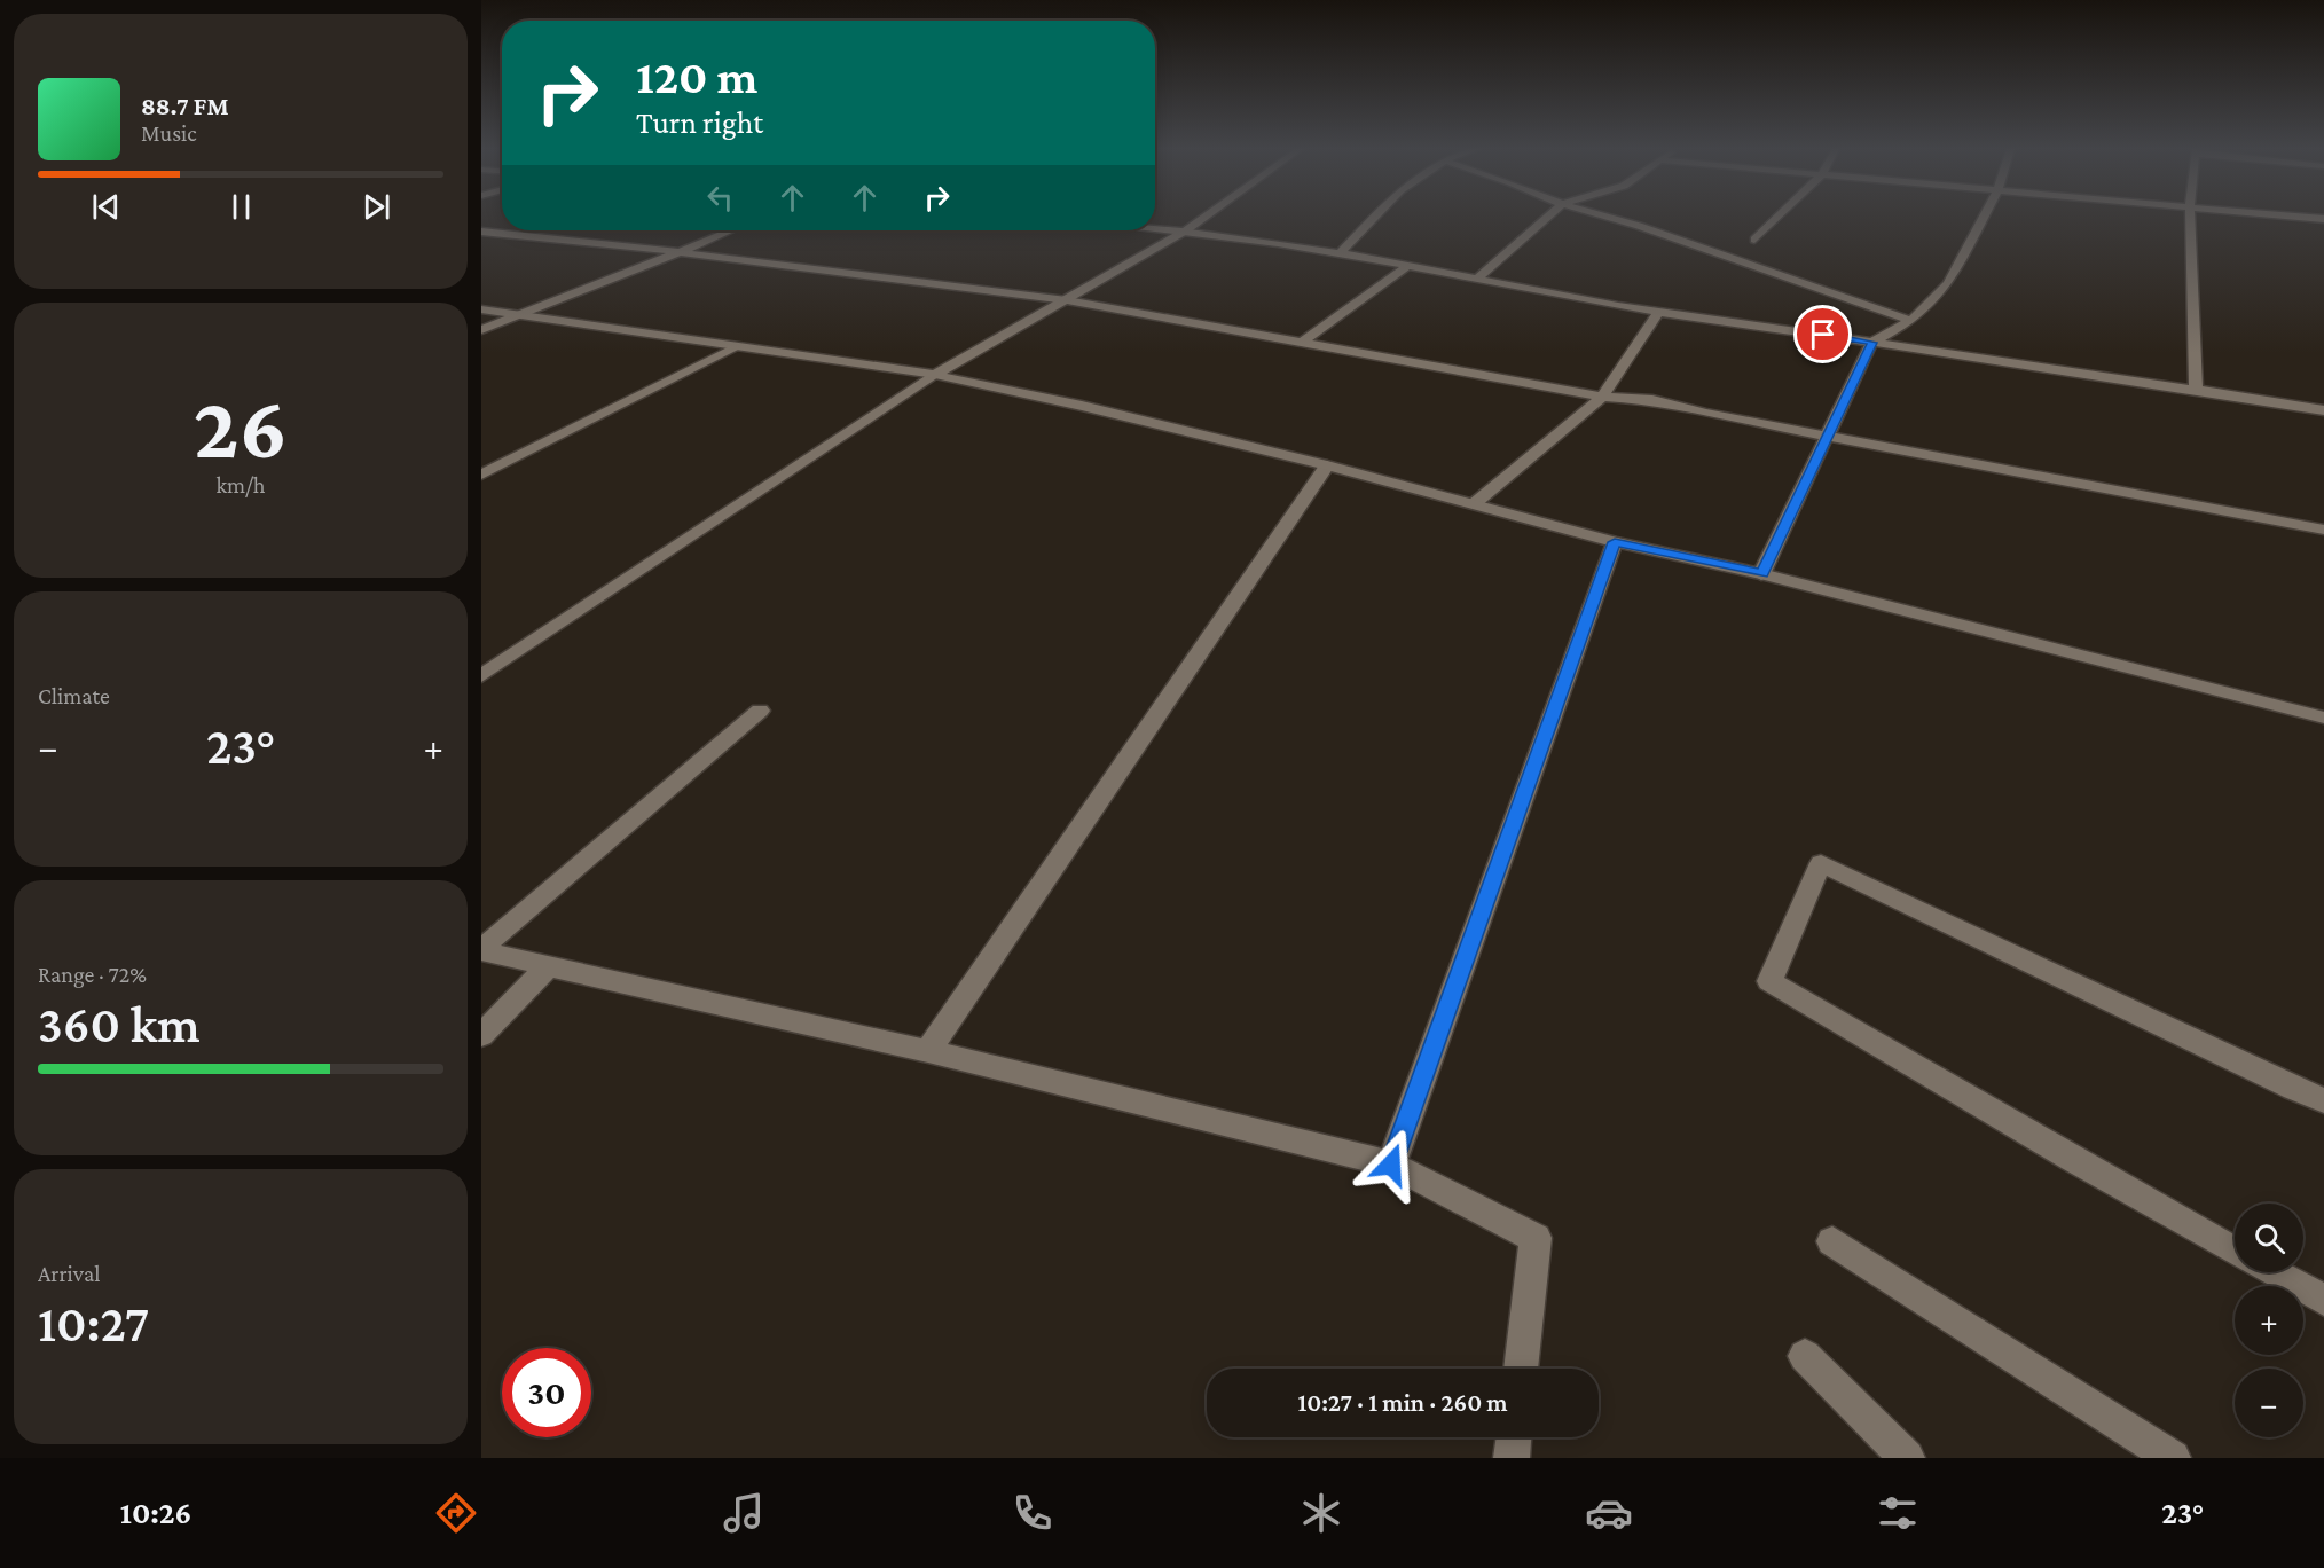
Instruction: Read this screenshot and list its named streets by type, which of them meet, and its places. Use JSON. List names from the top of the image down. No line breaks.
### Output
{"page":{"turn":["120 m","Turn right"],"song":["88.7 FM","Music"],"tile":[["26","km/h"],"Climate",["Range · 72%","360 km"],["Arrival","10:27"]],"heat":["−","23°","+"],"map_buttons":["+","−"],"limit":"30","trip":"10:27 · 1 min · 260 m","tabs":["10:26","23°"]}}
